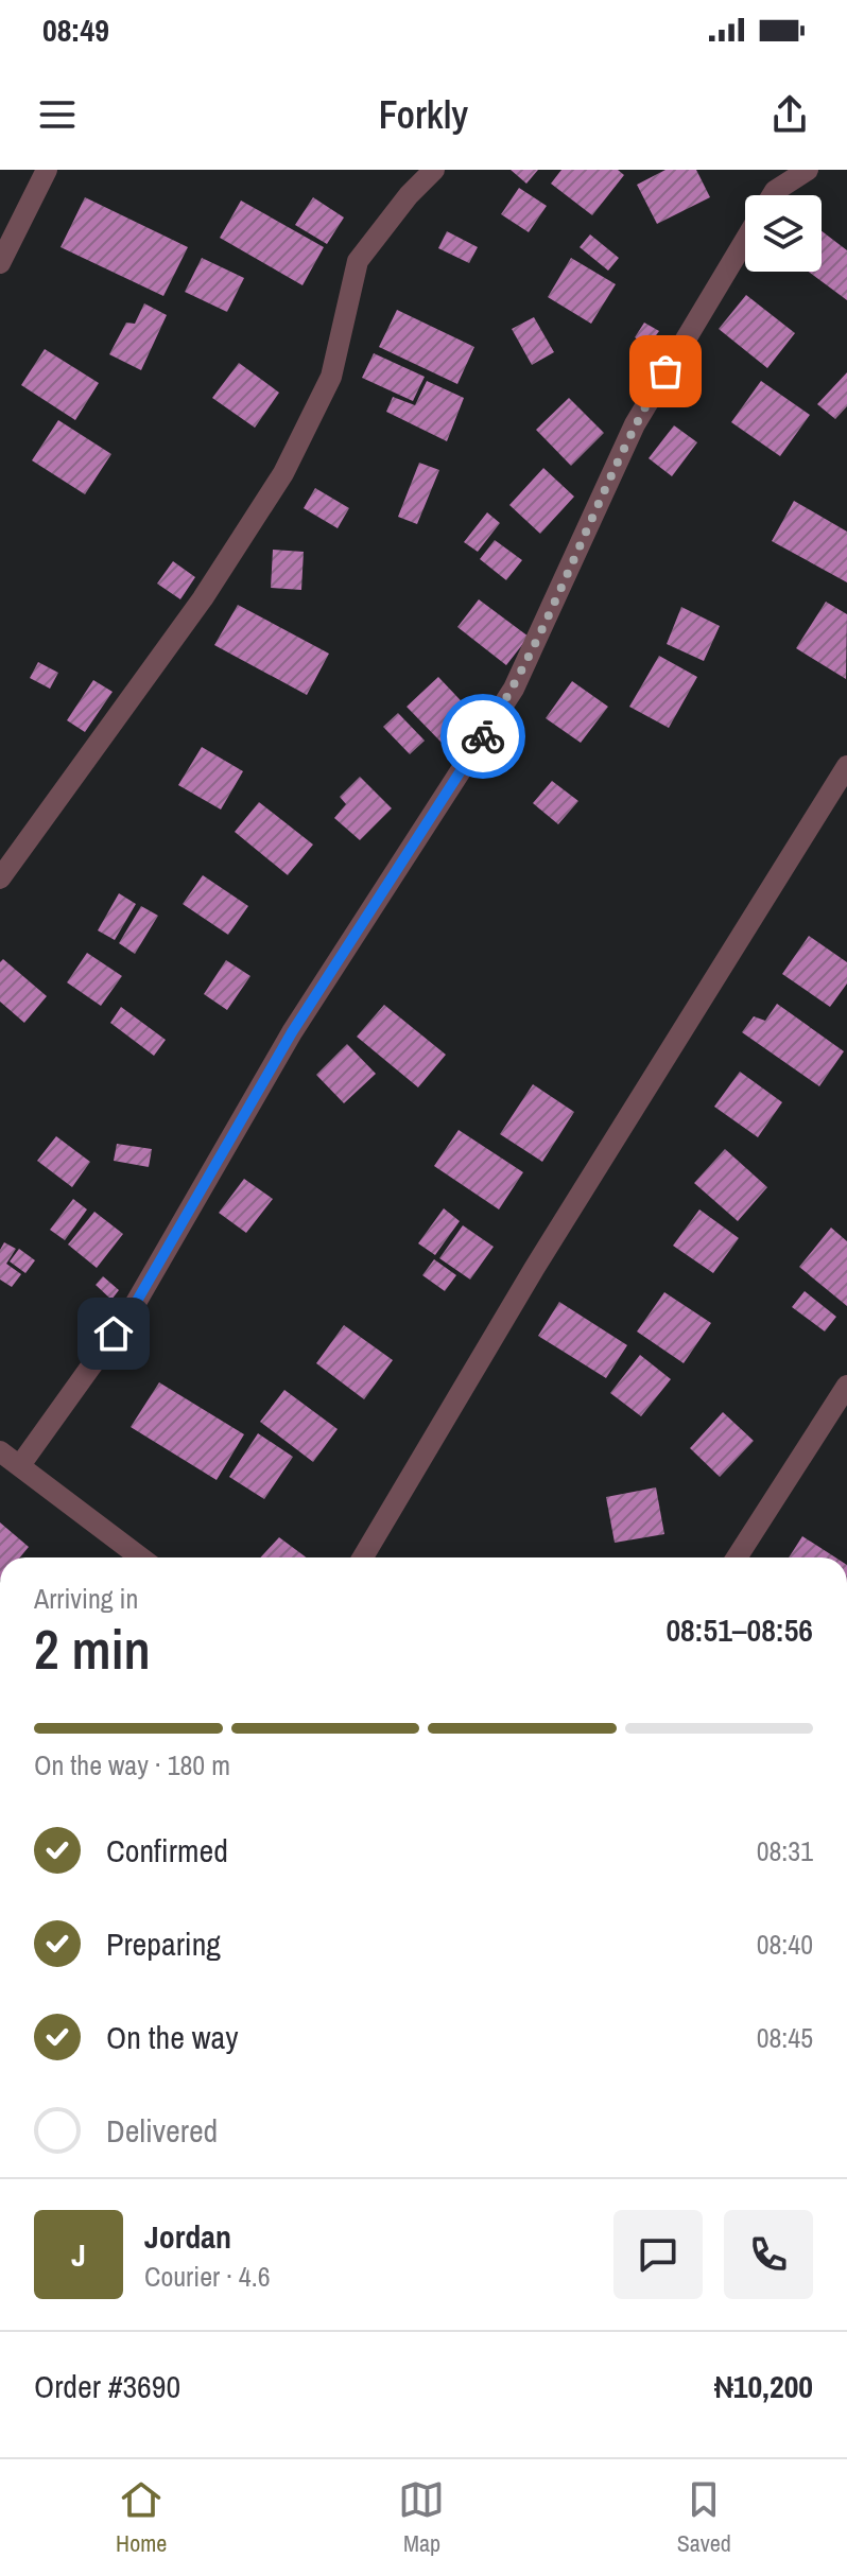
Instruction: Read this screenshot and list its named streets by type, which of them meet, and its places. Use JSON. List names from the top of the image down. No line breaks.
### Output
{"page":{"status":"08:49","header":"Forkly","heading":["2 min","Arriving in","08:51–08:56"],"panel":["Jordan","Courier · 4.6","Order #3690","₦10,200"],"bar":"On the way · 180 m","list":[["Confirmed","08:31"],["Preparing","08:40"],["On the way","08:45"],"Delivered"],"round":"J","tabs":["Home","Map","Saved"]}}
